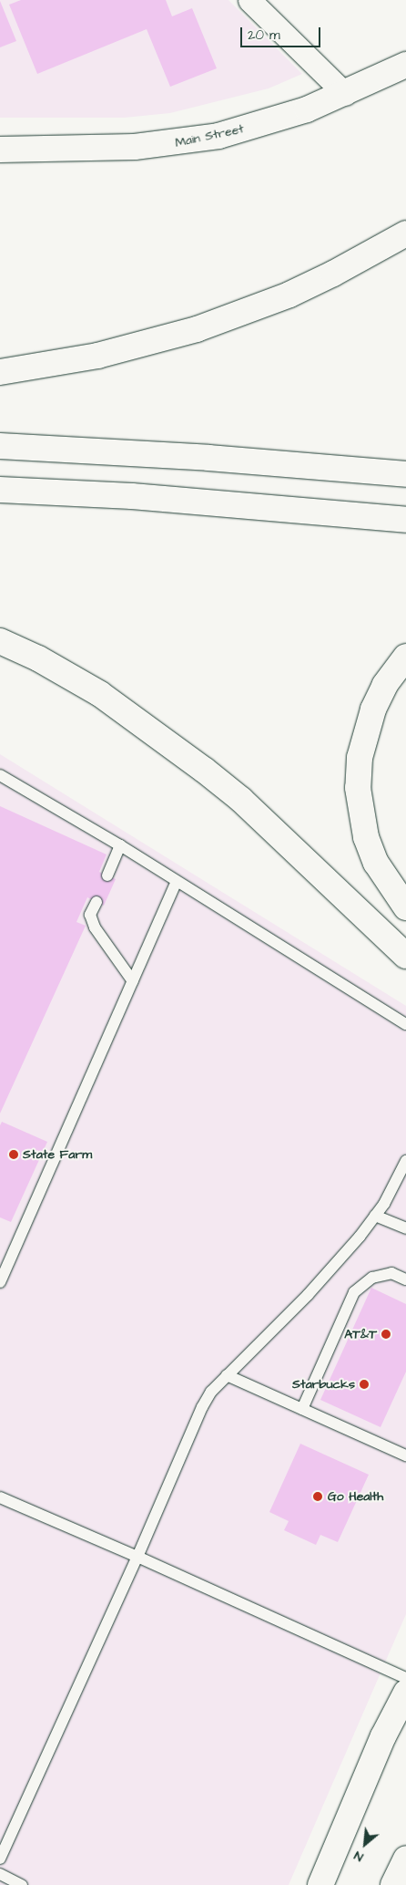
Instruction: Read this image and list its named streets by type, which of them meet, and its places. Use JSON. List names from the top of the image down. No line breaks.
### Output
{"streets":{"main road":["Main Street"]},"places":["State Farm","AT&T","Starbucks","Go Health"],"scale_bar":"20 m","north":"bottom left"}
